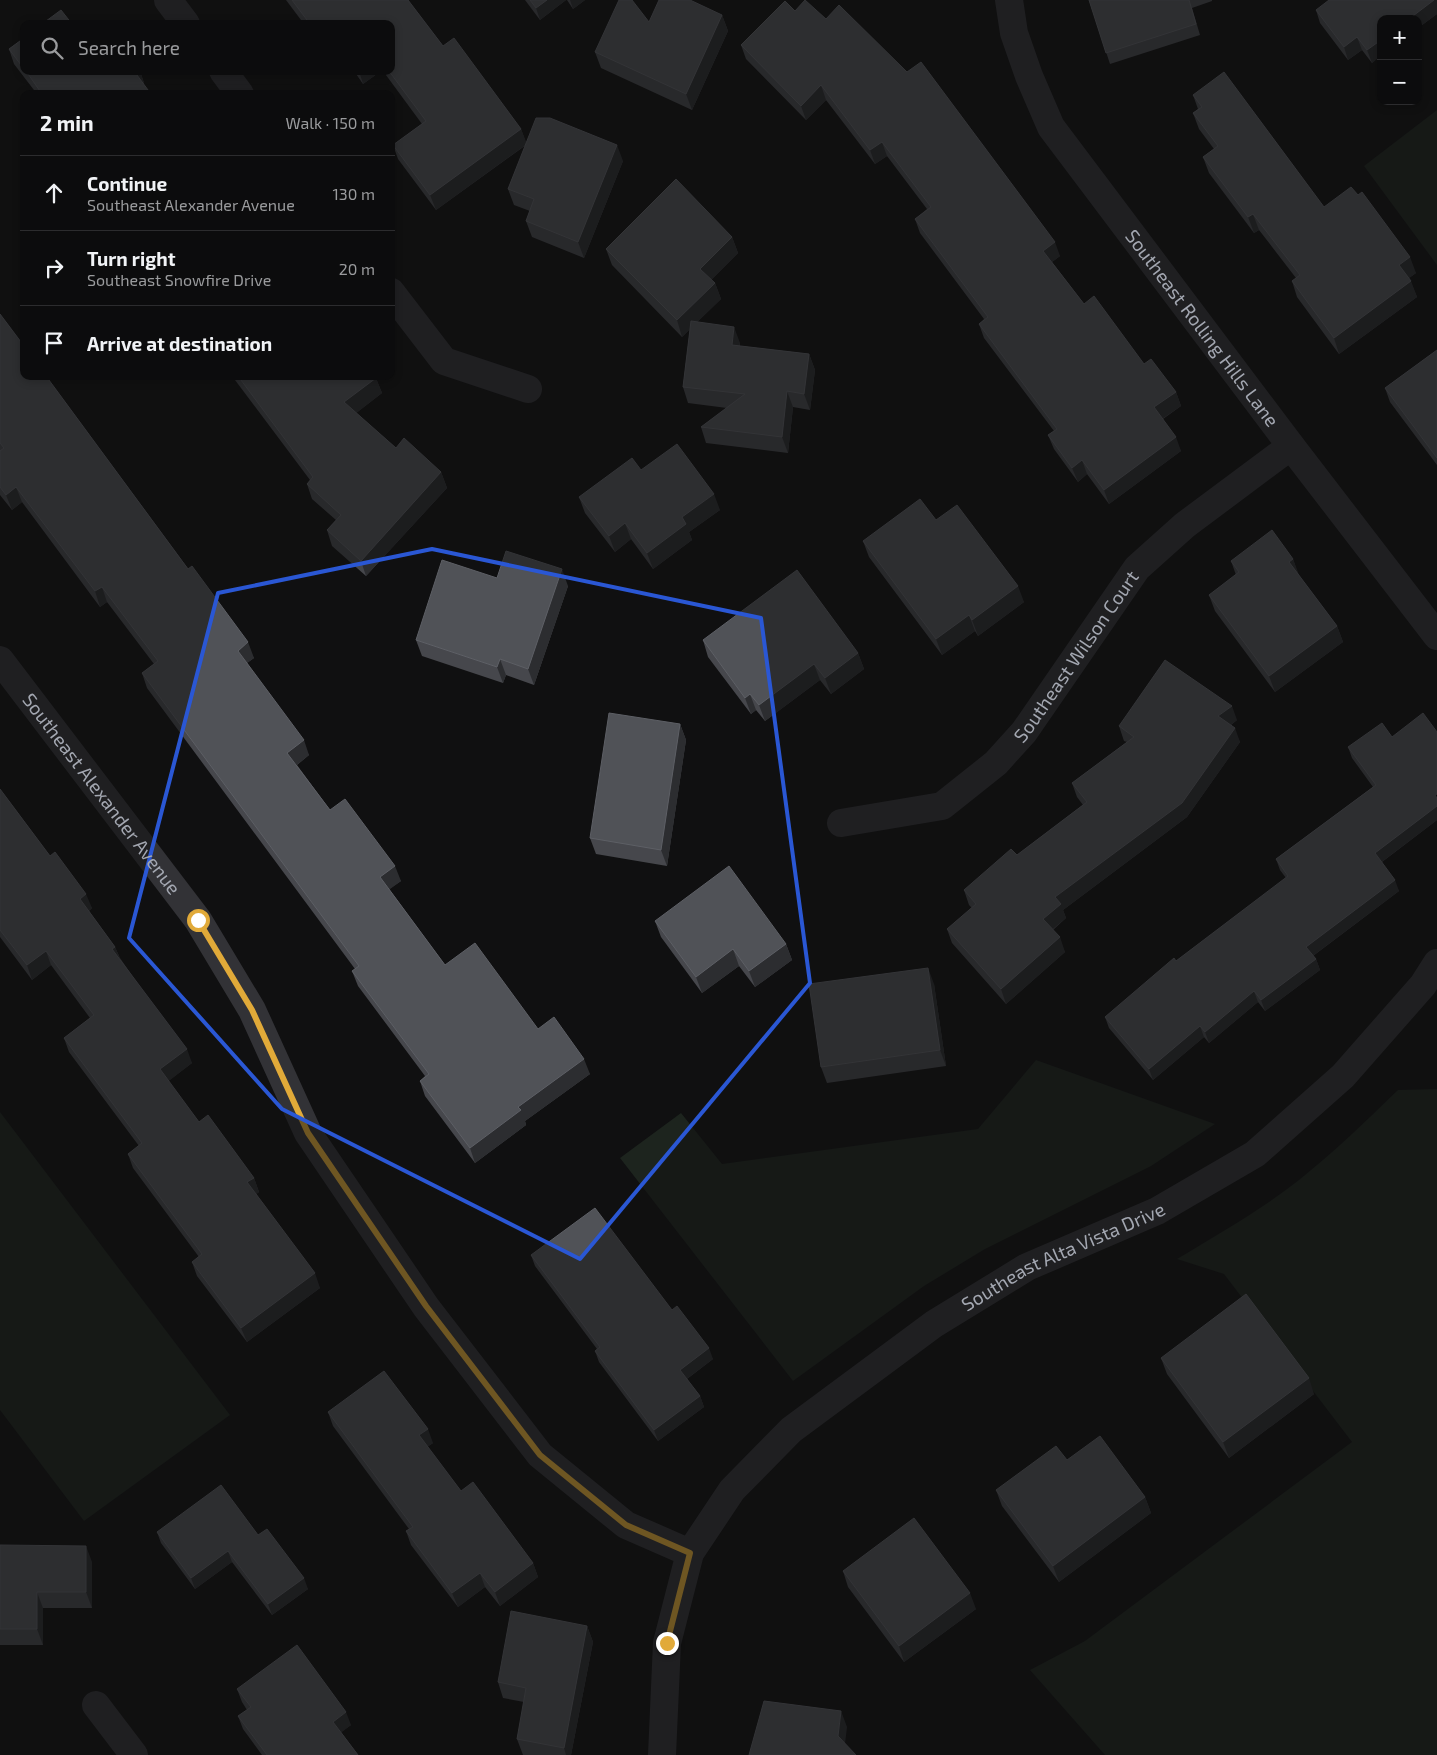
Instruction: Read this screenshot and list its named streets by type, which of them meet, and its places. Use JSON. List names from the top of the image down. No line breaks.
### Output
{"streets":{"street":["Southeast Rolling Hills Lane","Southeast Wilson Court","Southeast Alexander Avenue","Southeast Alta Vista Drive"]},"crossings":[["Southeast Rolling Hills Lane","Southeast Wilson Court"],["Southeast Alexander Avenue","Southeast Alta Vista Drive"]],"page":{"map_buttons":["+","−"],"search":"Search here","heading":["2 min","Walk · 150 m"],"list":[["Continue","Southeast Alexander Avenue","130 m"],["Turn right","Southeast Snowfire Drive","20 m"],"Arrive at destination"]}}
